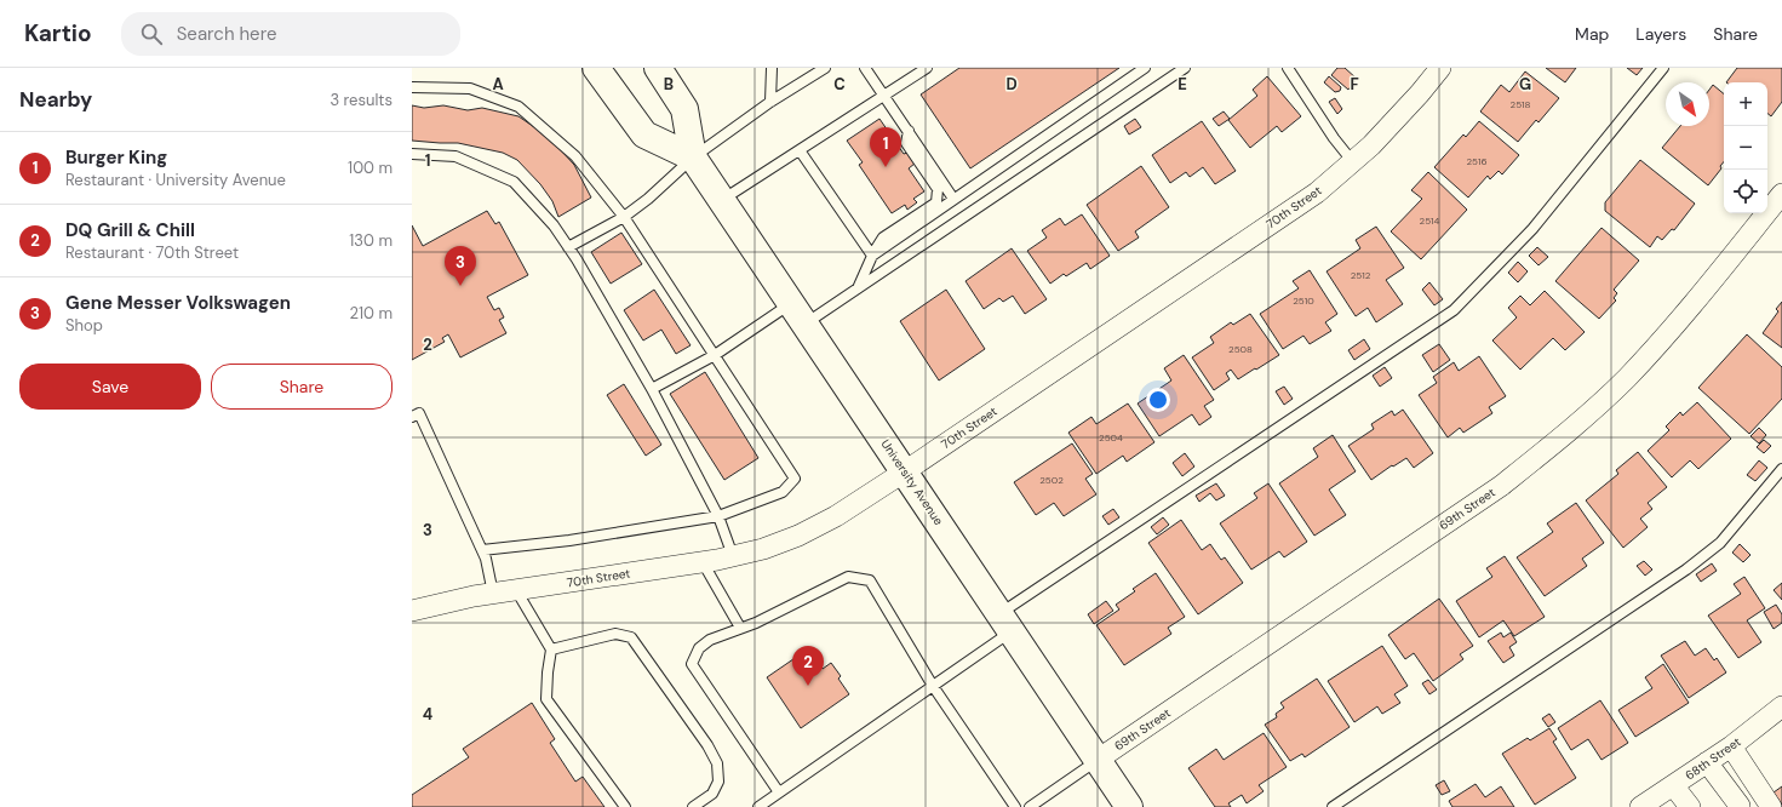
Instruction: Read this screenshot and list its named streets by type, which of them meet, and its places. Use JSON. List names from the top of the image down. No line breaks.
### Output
{"streets":{"main road":["University Avenue"],"street":["70th Street","69th Street","68th Street"]},"crossings":[["70th Street","University Avenue"],["University Avenue","69th Street"]],"house_numbers":["2518","2516","2514","2512","2510","2508","2504","2502"],"north":"bottom right","page":{"header":"Kartio","search":"Search here","nav":["Map","Layers","Share"],"heading":["Nearby","3 results"],"map_buttons":["+","−"],"pins":["1","3","2"],"list":[{"mark":"1","name":"Burger King","note":"Restaurant · University Avenue","value":"100 m"},{"mark":"2","name":"DQ Grill & Chill","note":"Restaurant · 70th Street","value":"130 m"},{"mark":"3","name":"Gene Messer Volkswagen","note":"Shop","value":"210 m"}],"buttons":["Save","Share"]},"grid":{"columns":["A","B","C","D","E","F","G"],"rows":["1","2","3","4"]}}
